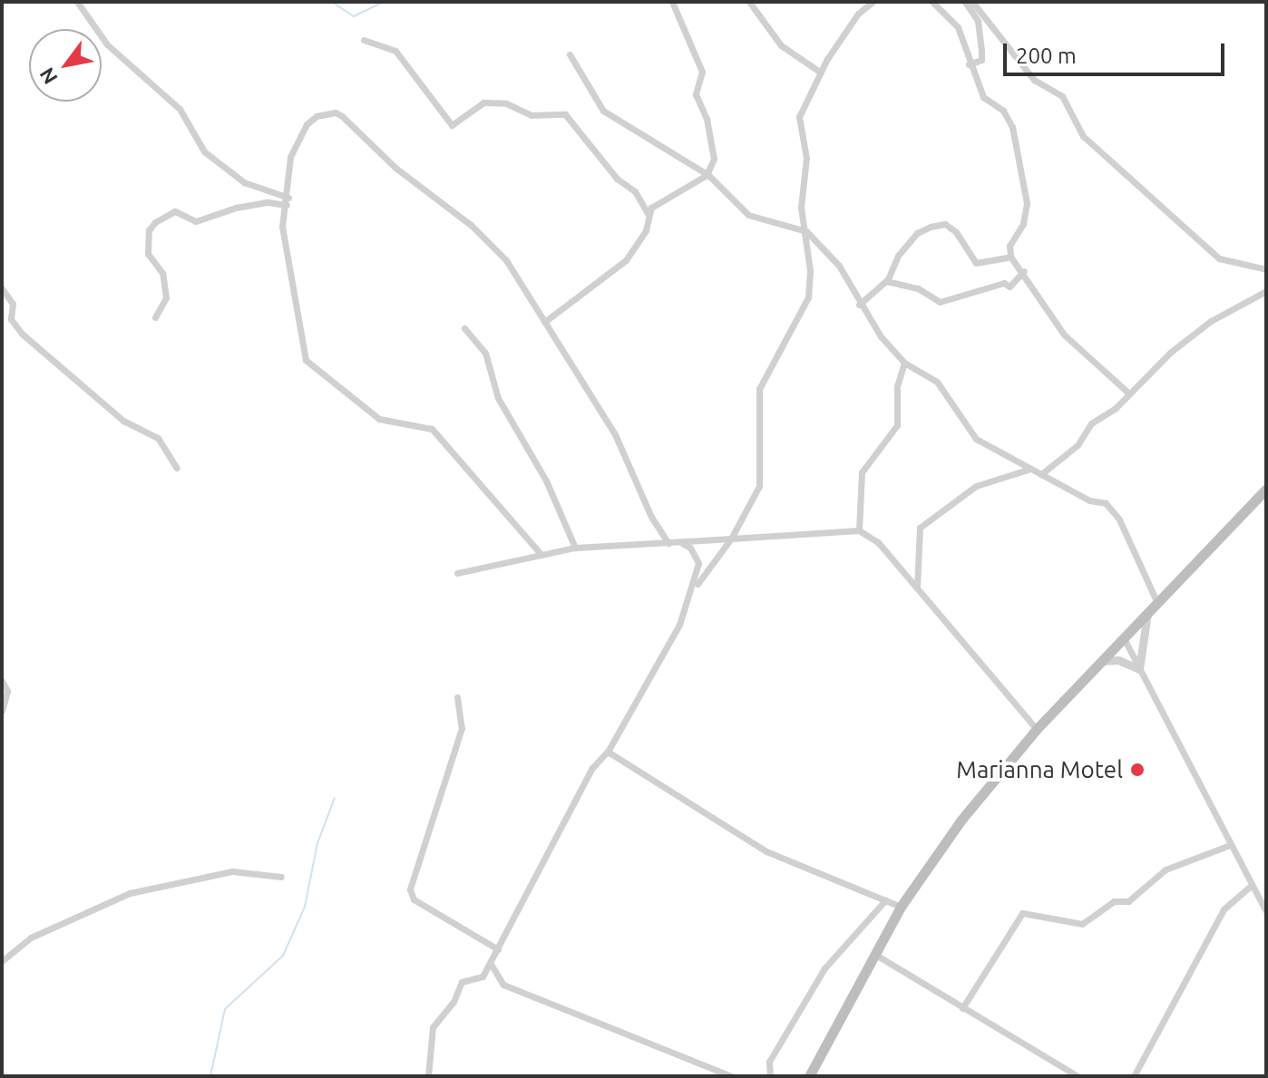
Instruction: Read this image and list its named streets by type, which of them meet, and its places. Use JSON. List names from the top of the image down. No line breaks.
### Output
{"places":["Marianna Motel"],"scale_bar":"200 m","north":"bottom left"}
